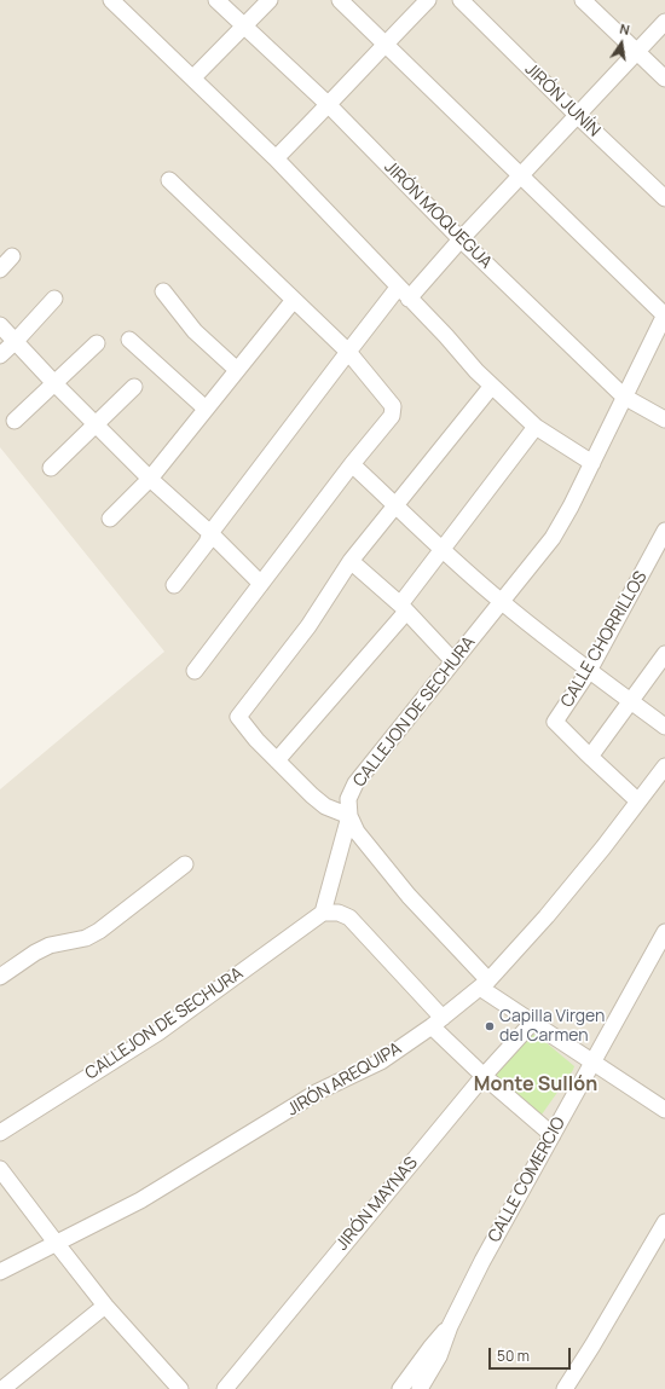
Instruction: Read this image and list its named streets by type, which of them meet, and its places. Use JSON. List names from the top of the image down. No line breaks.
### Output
{"streets":{"street":["JIRÓN JUNÍN","JIRÓN MOQUEGUA","CALLE CHORRILLOS","CALLEJON DE SECHURA","JIRÓN AREQUIPA","CALLE COMERCIO","JIRÓN MAYNAS"]},"crossings":[["JIRÓN MOQUEGUA","CALLEJON DE SECHURA"]],"districts":["Monte Sullón"],"places":["Capilla Virgen del Carmen"],"scale_bar":"50 m","north":"top"}
